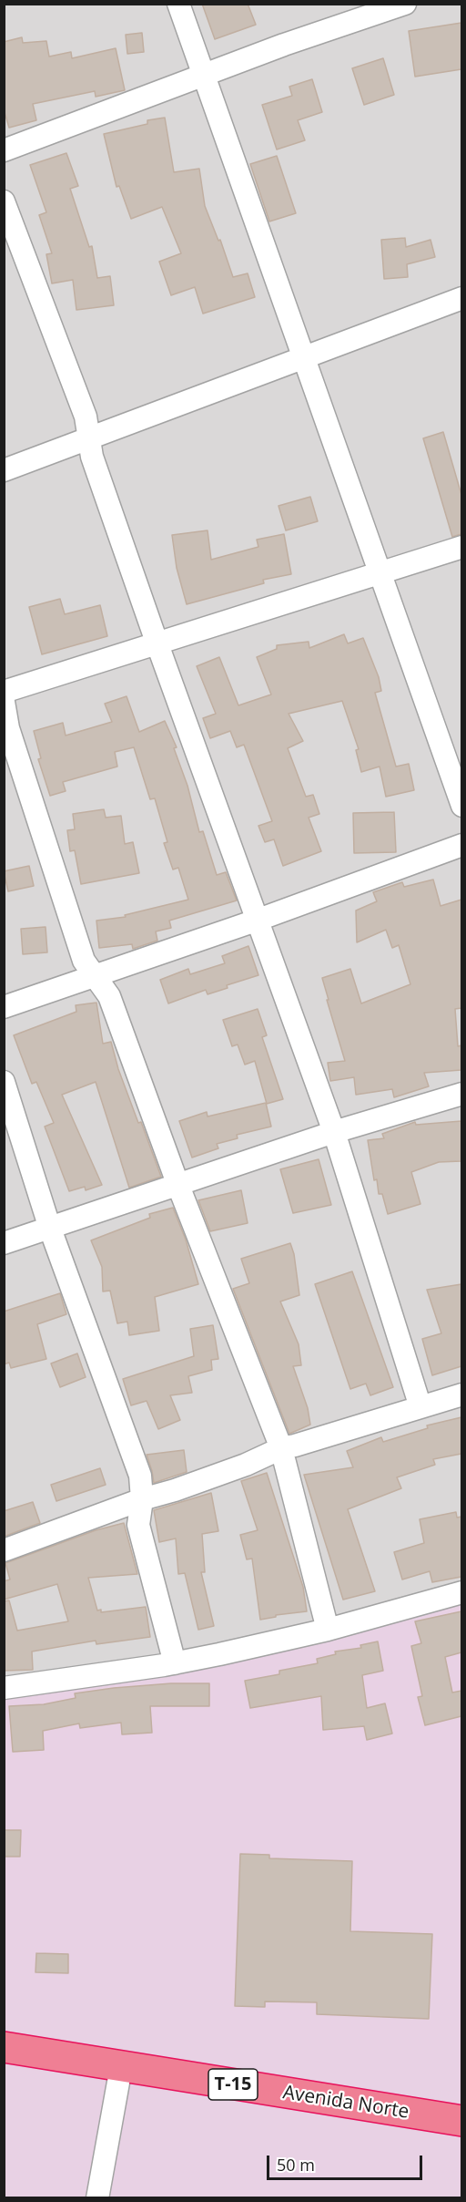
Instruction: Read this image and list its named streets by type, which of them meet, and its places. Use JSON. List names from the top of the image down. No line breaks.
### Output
{"streets":{"highway":["T-15","Avenida Norte"]},"scale_bar":"50 m"}
